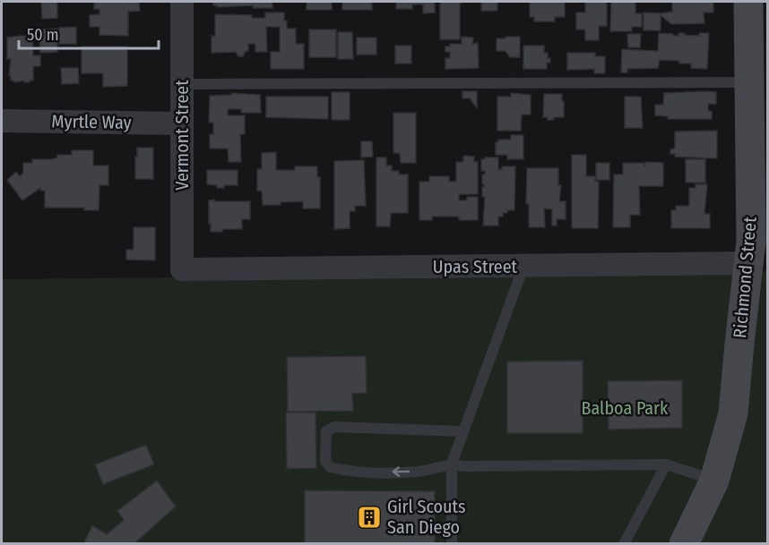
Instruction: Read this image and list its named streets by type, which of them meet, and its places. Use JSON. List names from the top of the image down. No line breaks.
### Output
{"streets":{"street":["Myrtle Way","Vermont Street","Upas Street","Richmond Street"]},"crossings":[["Myrtle Way","Vermont Street"],["Vermont Street","Upas Street"],["Upas Street","Richmond Street"]],"parks":["Balboa Park"],"places":{"building":["Girl Scouts San Diego"]},"scale_bar":"50 m"}
